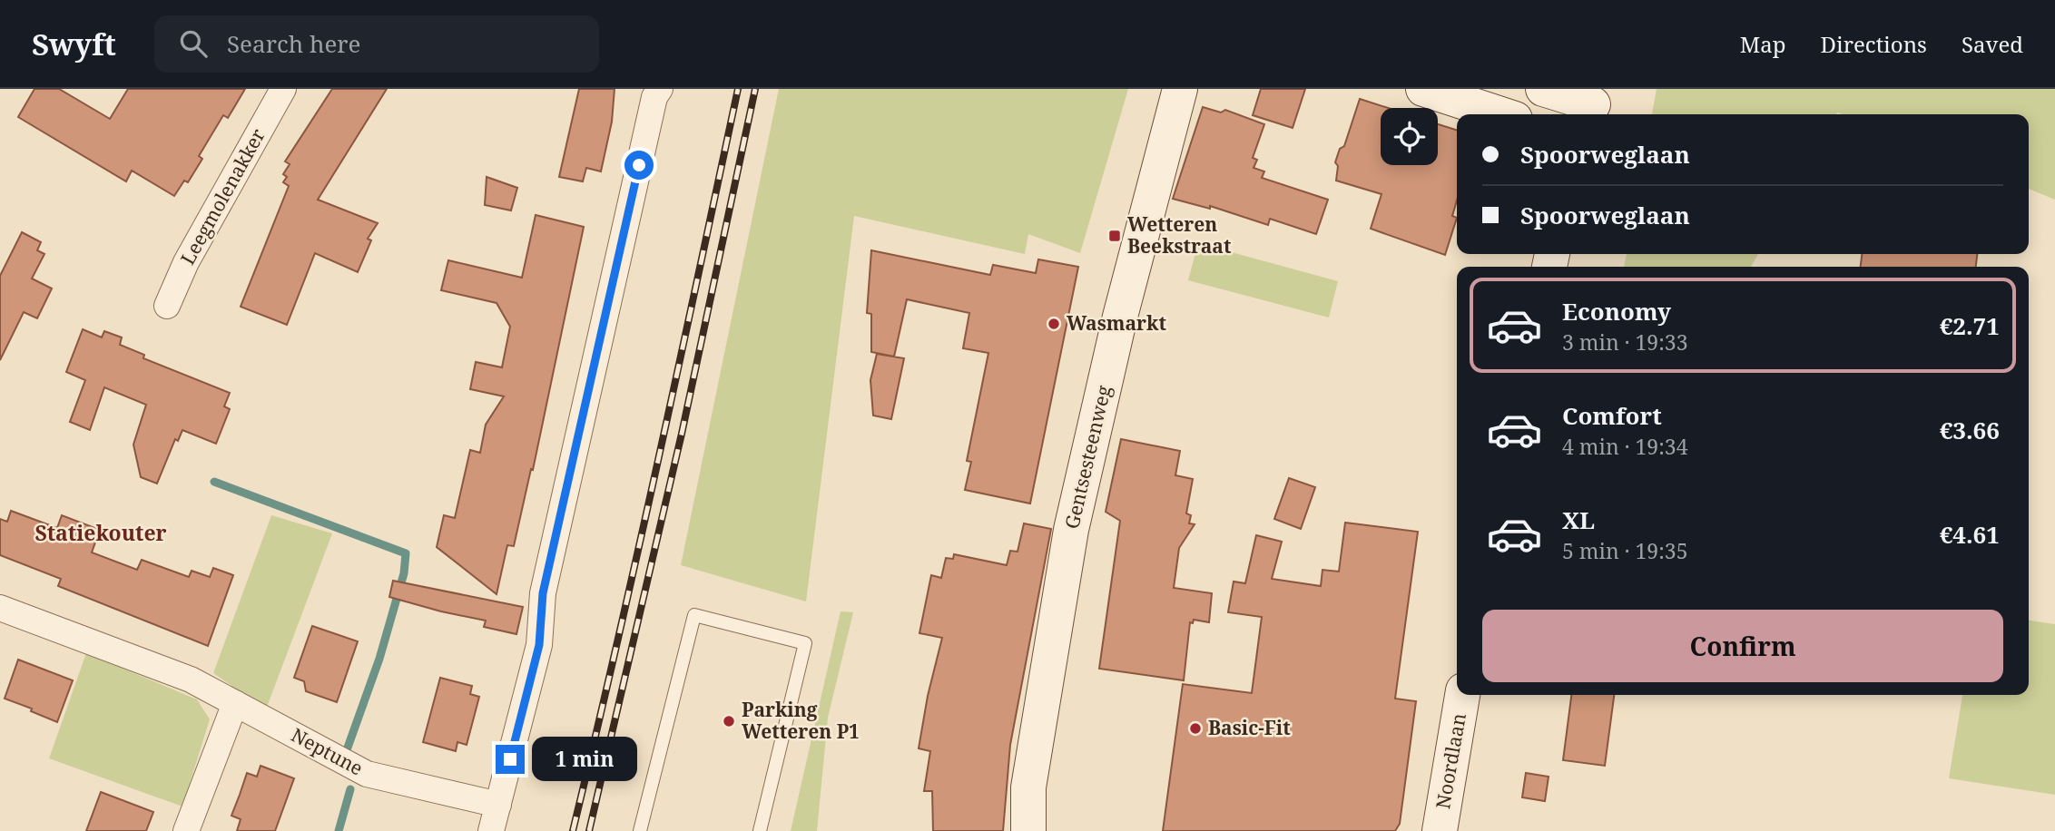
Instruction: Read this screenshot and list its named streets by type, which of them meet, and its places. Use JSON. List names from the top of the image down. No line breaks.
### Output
{"streets":{"street":["Leegmolenakker","Gentsesteenweg","Neptune","Noordlaan"]},"districts":["Statiekouter"],"places":{"transit":["Wetteren Beekstraat"],"other":["Wasmarkt","Parking Wetteren P1","Basic-Fit"]},"page":{"header":"Swyft","search":"Search here","nav":["Map","Directions","Saved"],"banner":["Spoorweglaan","Spoorweglaan"],"list":[{"name":"Economy","note":"3 min · 19:33","value":"€2.71"},{"name":"Comfort","note":"4 min · 19:34","value":"€3.66"},{"name":"XL","note":"5 min · 19:35","value":"€4.61"}],"buttons":"Confirm","bubble":"1 min"}}
